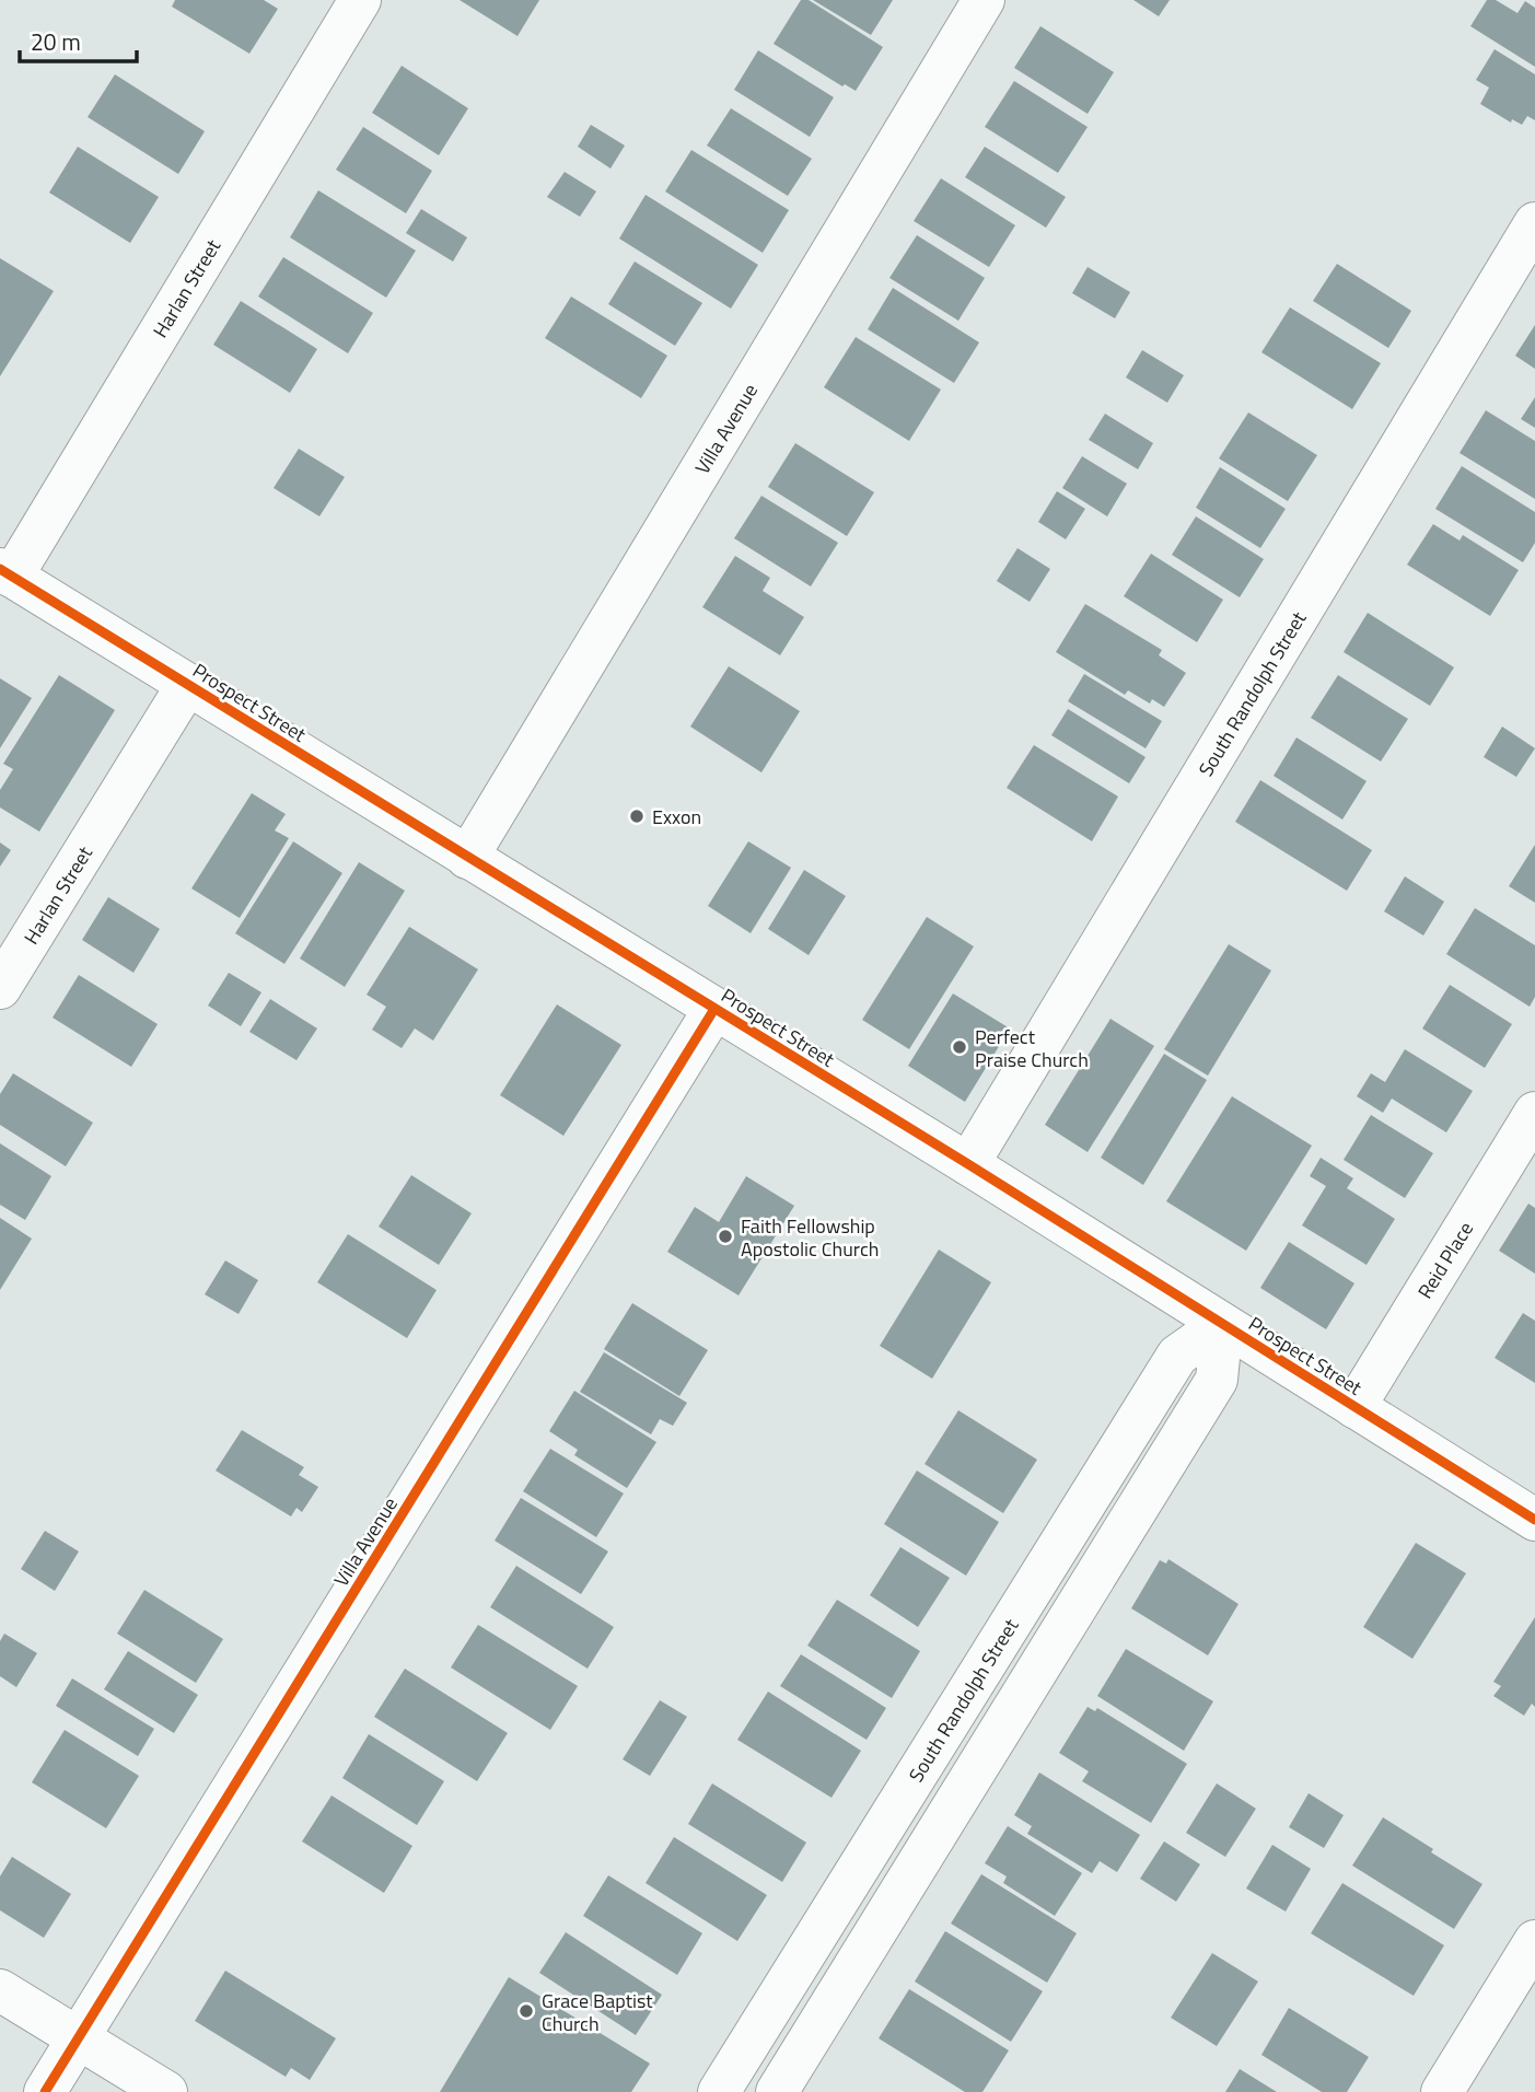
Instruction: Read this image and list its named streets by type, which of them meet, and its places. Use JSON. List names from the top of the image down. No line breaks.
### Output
{"streets":{"street":["Harlan Street","Villa Avenue","South Randolph Street","Prospect Street","Reid Place"]},"crossings":[["Harlan Street","Prospect Street"],["Villa Avenue","Prospect Street"],["South Randolph Street","Prospect Street"],["Prospect Street","Reid Place"]],"places":["Exxon","Perfect Praise Church","Faith Fellowship Apostolic Church","Grace Baptist Church"],"scale_bar":"20 m"}
